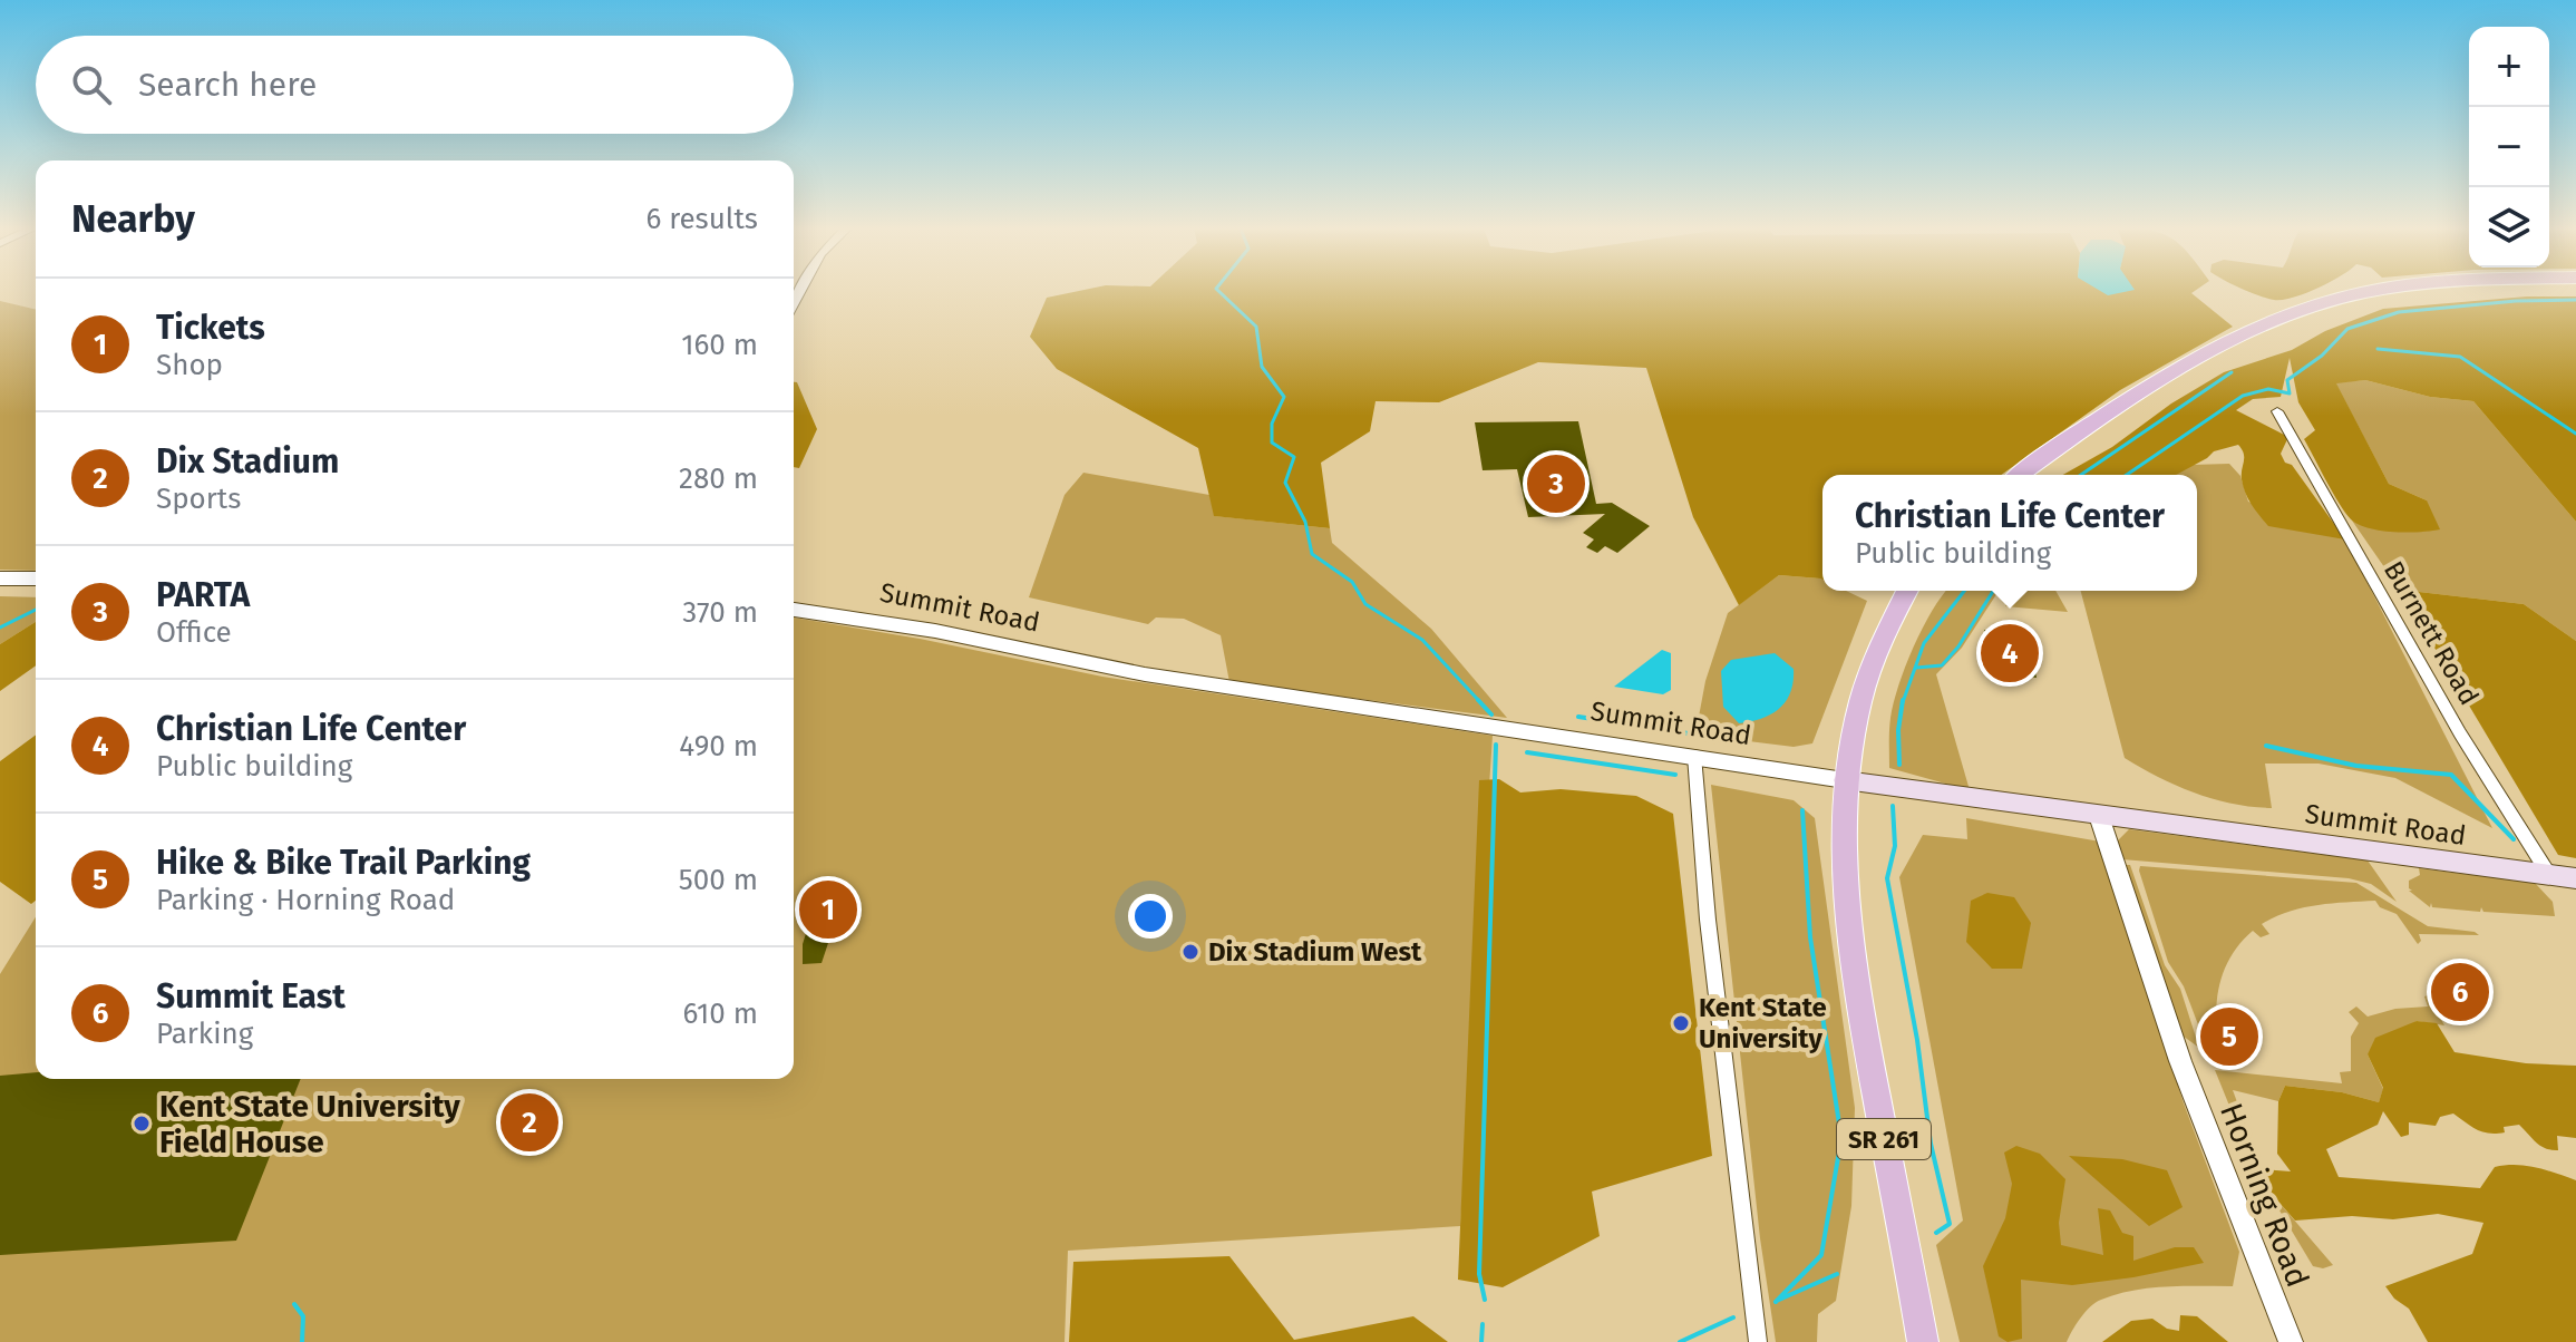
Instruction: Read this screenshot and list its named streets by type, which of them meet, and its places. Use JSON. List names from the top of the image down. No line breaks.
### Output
{"streets":{"main road":["Summit Road","SR 261"],"street":["Burnett Road","Horning Road"]},"crossings":[["Summit Road","Burnett Road"],["Summit Road","SR 261"],["Summit Road","Horning Road"]],"places":["Dix Stadium West","Kent State University","Kent State University Field House"],"page":{"map_buttons":["+","−"],"search":"Search here","heading":["Nearby","6 results"],"list":[{"mark":"1","name":"Tickets","note":"Shop","value":"160 m"},{"mark":"2","name":"Dix Stadium","note":"Sports","value":"280 m"},{"mark":"3","name":"PARTA","note":"Office","value":"370 m"},{"mark":"4","name":"Christian Life Center","note":"Public building","value":"490 m"},{"mark":"5","name":"Hike & Bike Trail Parking","note":"Parking · Horning Road","value":"500 m"},{"mark":"6","name":"Summit East","note":"Parking","value":"610 m"}],"pins":["3","4","1","6","5","2"],"popup":["Christian Life Center","Public building"]}}
